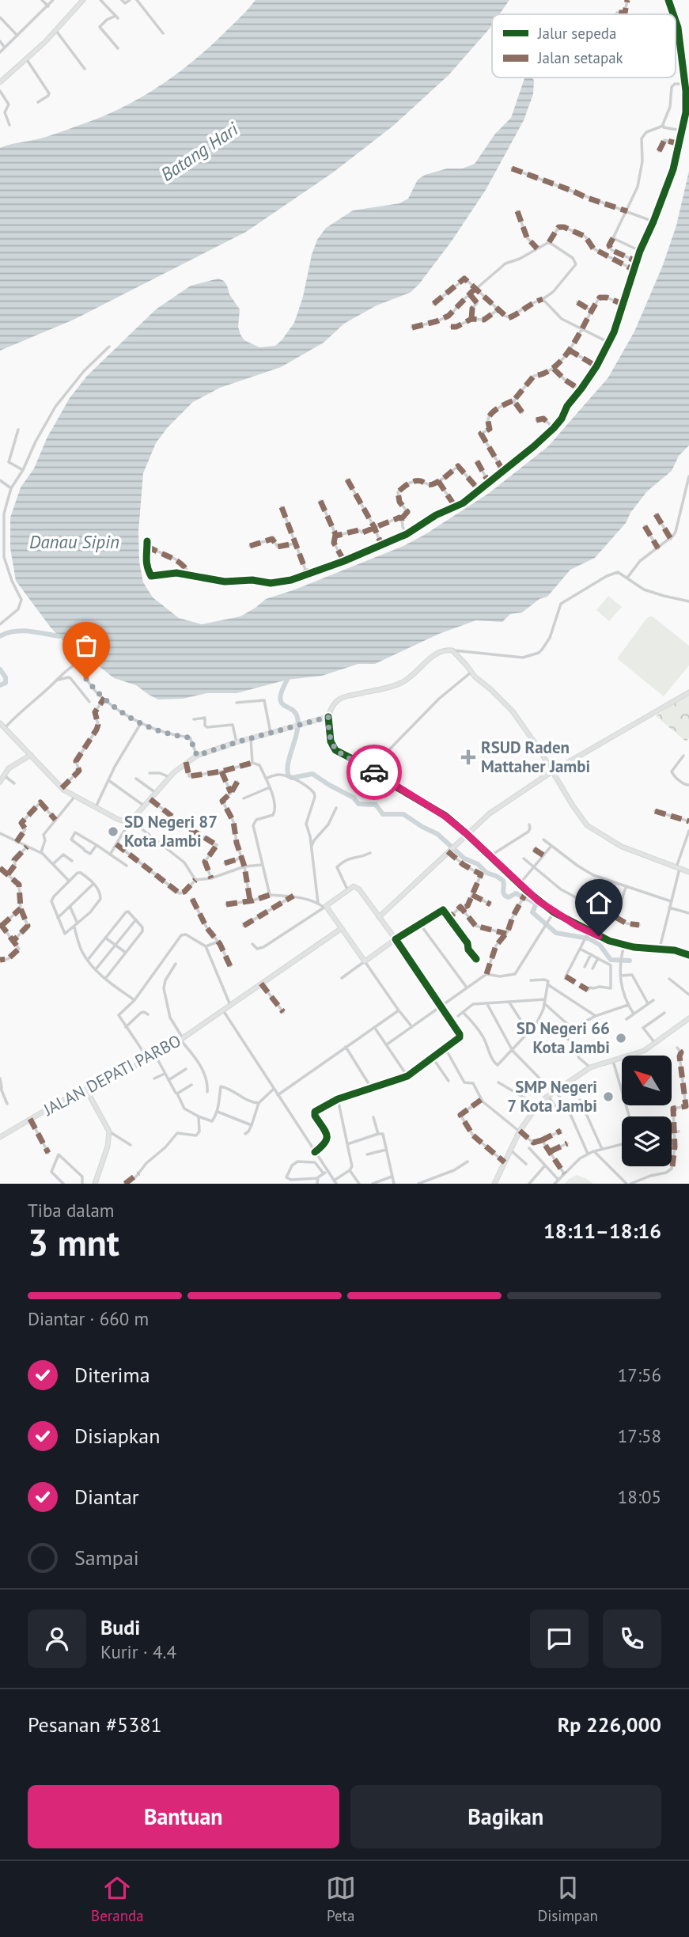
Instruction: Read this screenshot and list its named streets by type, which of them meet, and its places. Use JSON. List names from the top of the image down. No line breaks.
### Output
{"streets":{"street":["JALAN DEPATI PARBO"]},"water":["Batang Hari","Danau Sipin"],"places":{"health":["RSUD Raden Mattaher Jambi"],"other":["SD Negeri 87 Kota Jambi","SD Negeri 66 Kota Jambi","SMP Negeri 7 Kota Jambi"]},"legend":["Jalur sepeda","Jalan setapak"],"north":"top left","page":{"heading":["3 mnt","Tiba dalam","18:11–18:16"],"panel":["Budi","Kurir · 4.4","Pesanan #5381","Rp 226,000"],"bar":"Diantar · 660 m","list":[["Diterima","17:56"],["Disiapkan","17:58"],["Diantar","18:05"],"Sampai"],"buttons":["Bantuan","Bagikan"],"tabs":["Beranda","Peta","Disimpan"]}}
